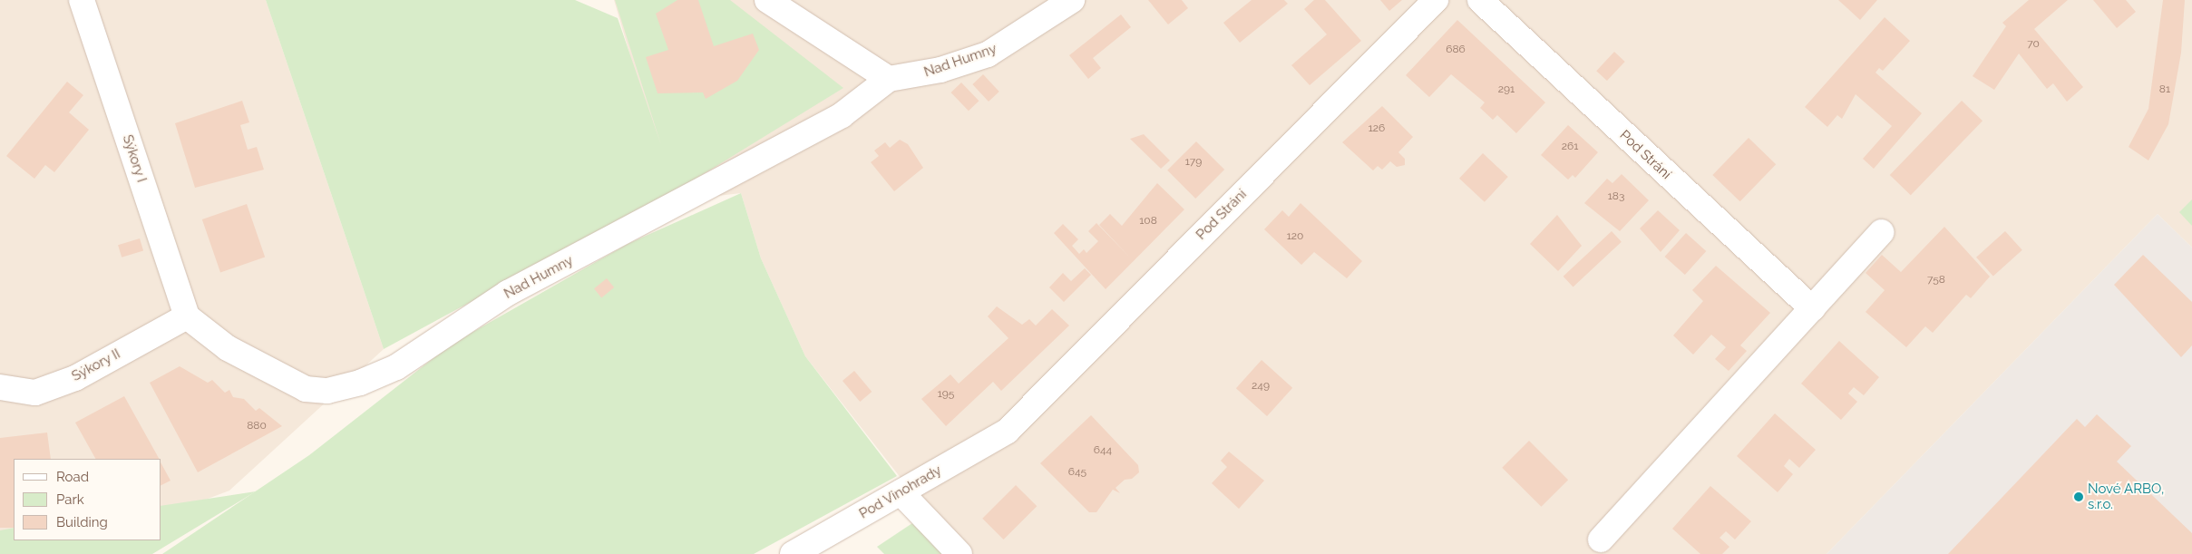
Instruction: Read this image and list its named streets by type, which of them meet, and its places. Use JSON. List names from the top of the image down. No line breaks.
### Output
{"streets":{"street":["Nad Humny","Pod Strání","Sýkory I","Sýkory II","Pod Vinohrady"]},"crossings":[["Nad Humny","Sýkory I"],["Nad Humny","Sýkory II"],["Pod Strání","Pod Vinohrady"],["Sýkory I","Sýkory II"]],"places":["Nové ARBO, s.r.o."],"house_numbers":["70","686","291","81","126","261","179","183","108","120","758","249","195","880","644","645"],"legend":["Road","Park","Building"]}
